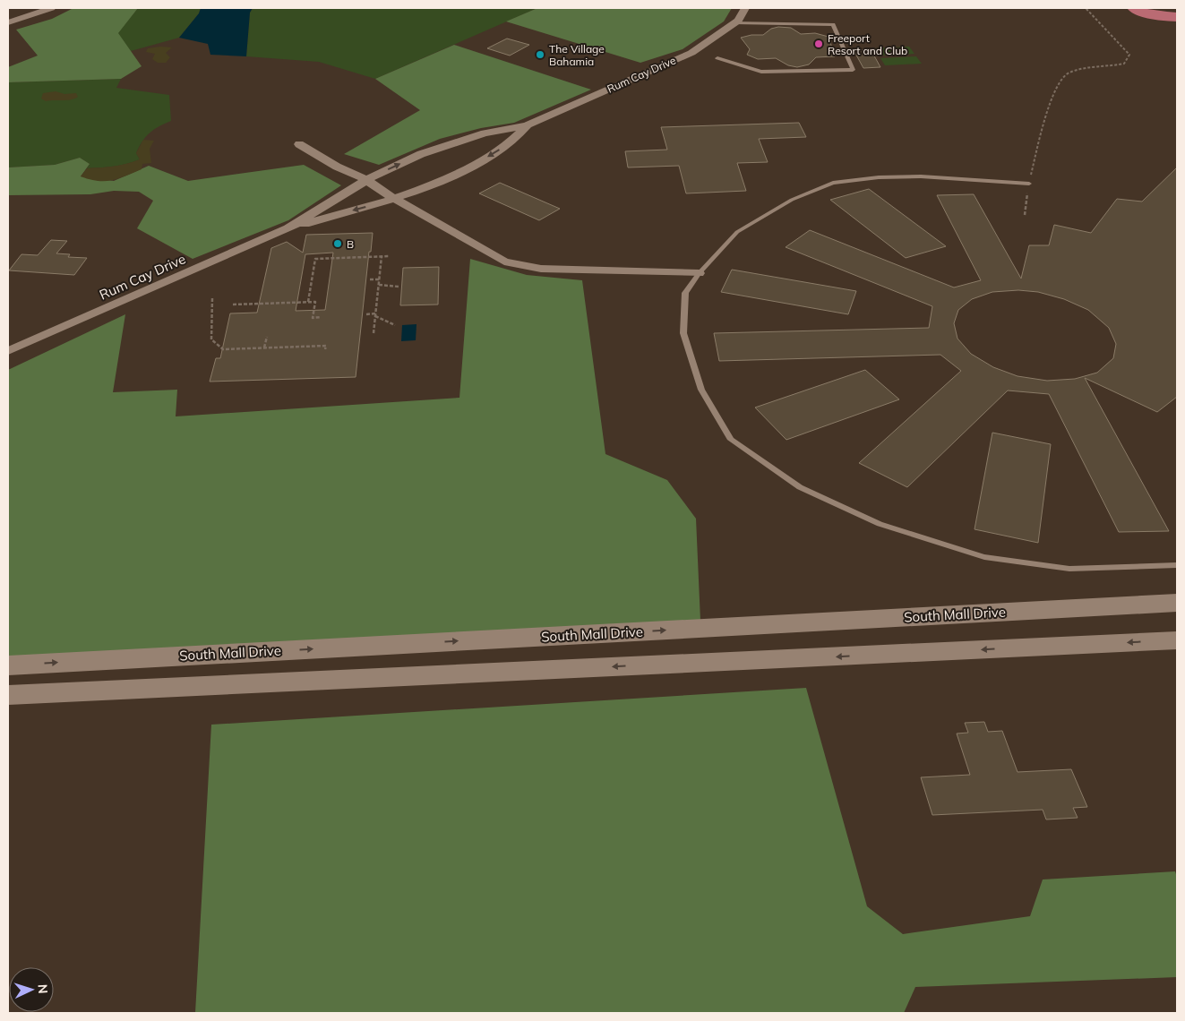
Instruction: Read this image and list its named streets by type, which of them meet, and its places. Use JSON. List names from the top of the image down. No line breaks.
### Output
{"streets":{"street":["Rum Cay Drive","South Mall Drive"]},"places":["Freeport Resort and Club","The Village Bahamia","B"],"north":"right"}
